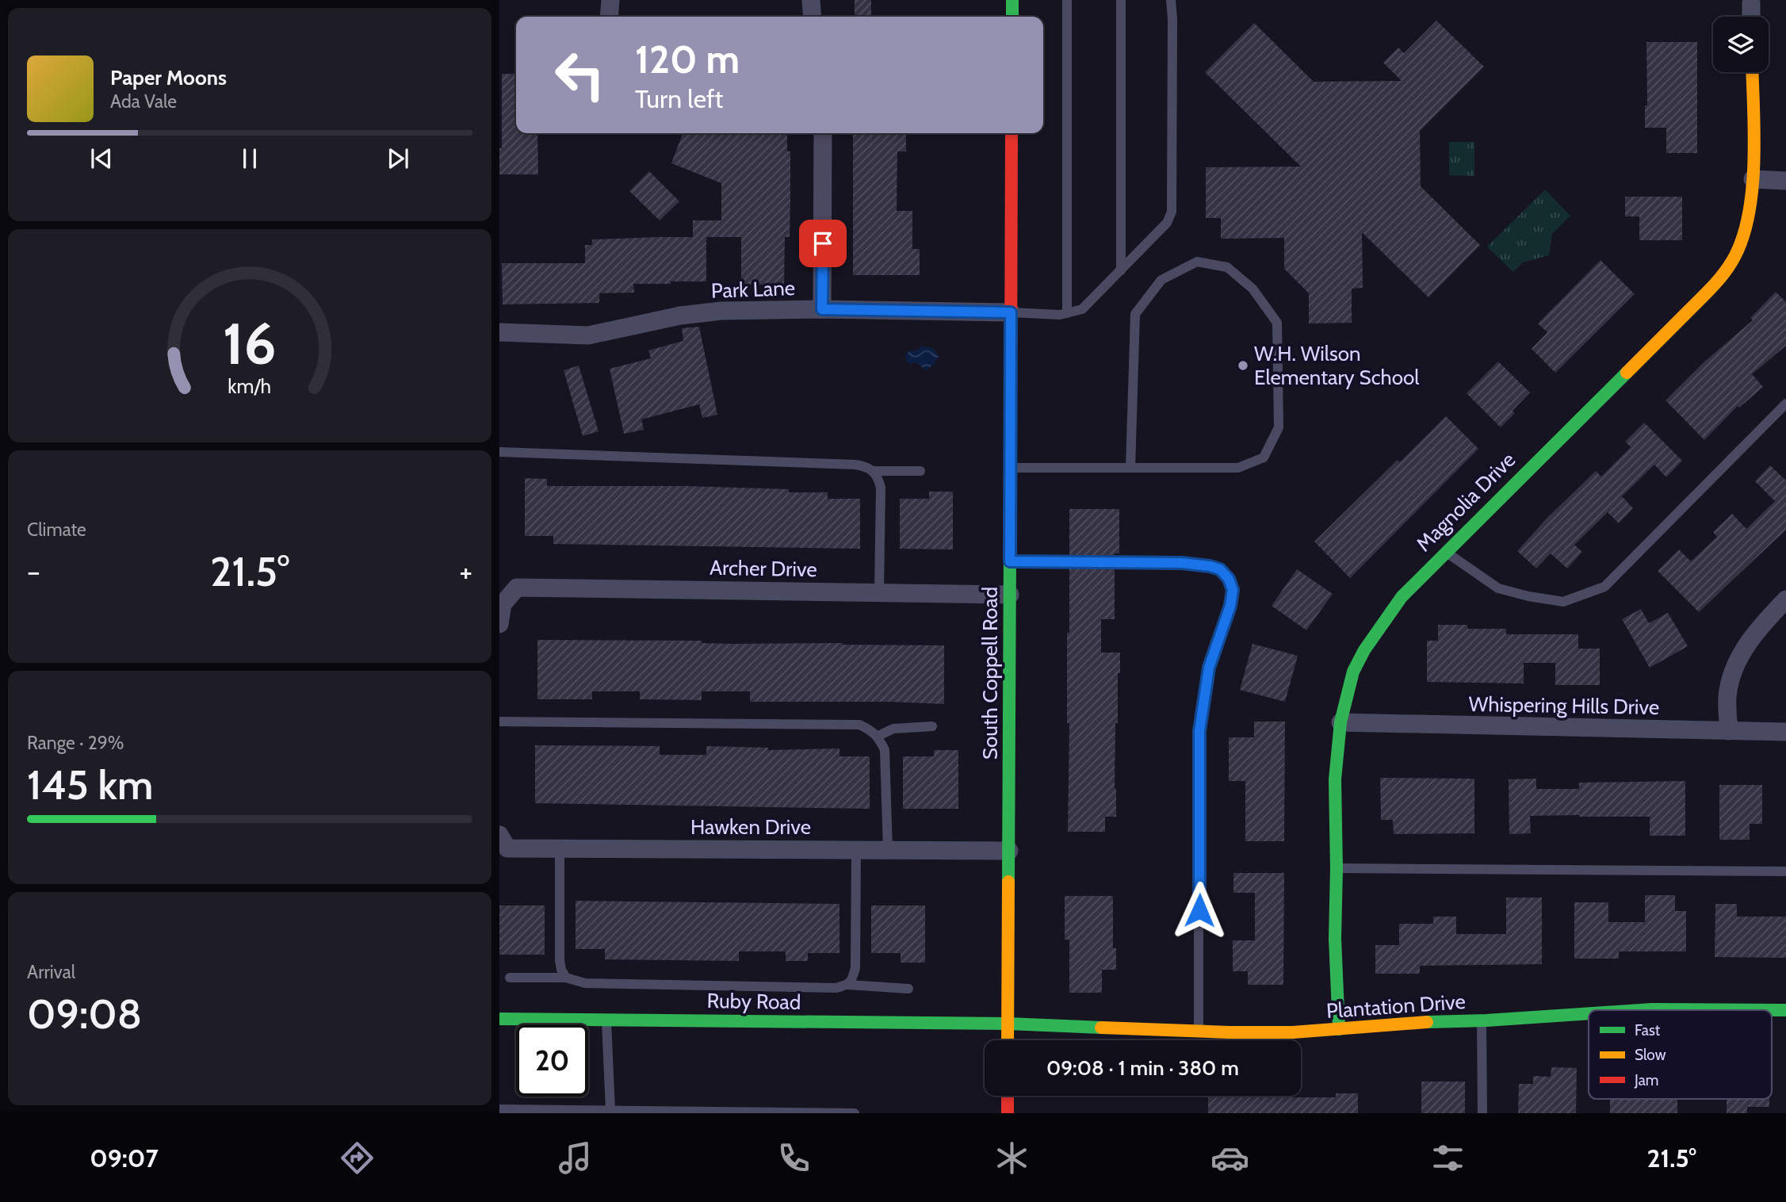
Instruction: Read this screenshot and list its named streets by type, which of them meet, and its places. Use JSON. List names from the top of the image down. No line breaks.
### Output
{"streets":{"street":["Park Lane","Magnolia Drive","Archer Drive","South Coppell Road","Whispering Hills Drive","Hawken Drive","Ruby Road","Plantation Drive"]},"crossings":[["Park Lane","South Coppell Road"],["Magnolia Drive","Whispering Hills Drive"],["Magnolia Drive","Plantation Drive"],["Archer Drive","South Coppell Road"],["South Coppell Road","Hawken Drive"],["South Coppell Road","Ruby Road"],["South Coppell Road","Plantation Drive"],["Ruby Road","Plantation Drive"]],"places":["W.H. Wilson Elementary School"],"legend":["Fast","Slow","Jam"],"page":{"turn":["120 m","Turn left"],"song":["Paper Moons","Ada Vale"],"tile":["Climate",["Range · 29%","145 km"],["Arrival","09:08"]],"heat":["−","21.5°","+"],"limit":"20","trip":"09:08 · 1 min · 380 m","tabs":["09:07","21.5°"],"gauge":["16","km/h"]}}
